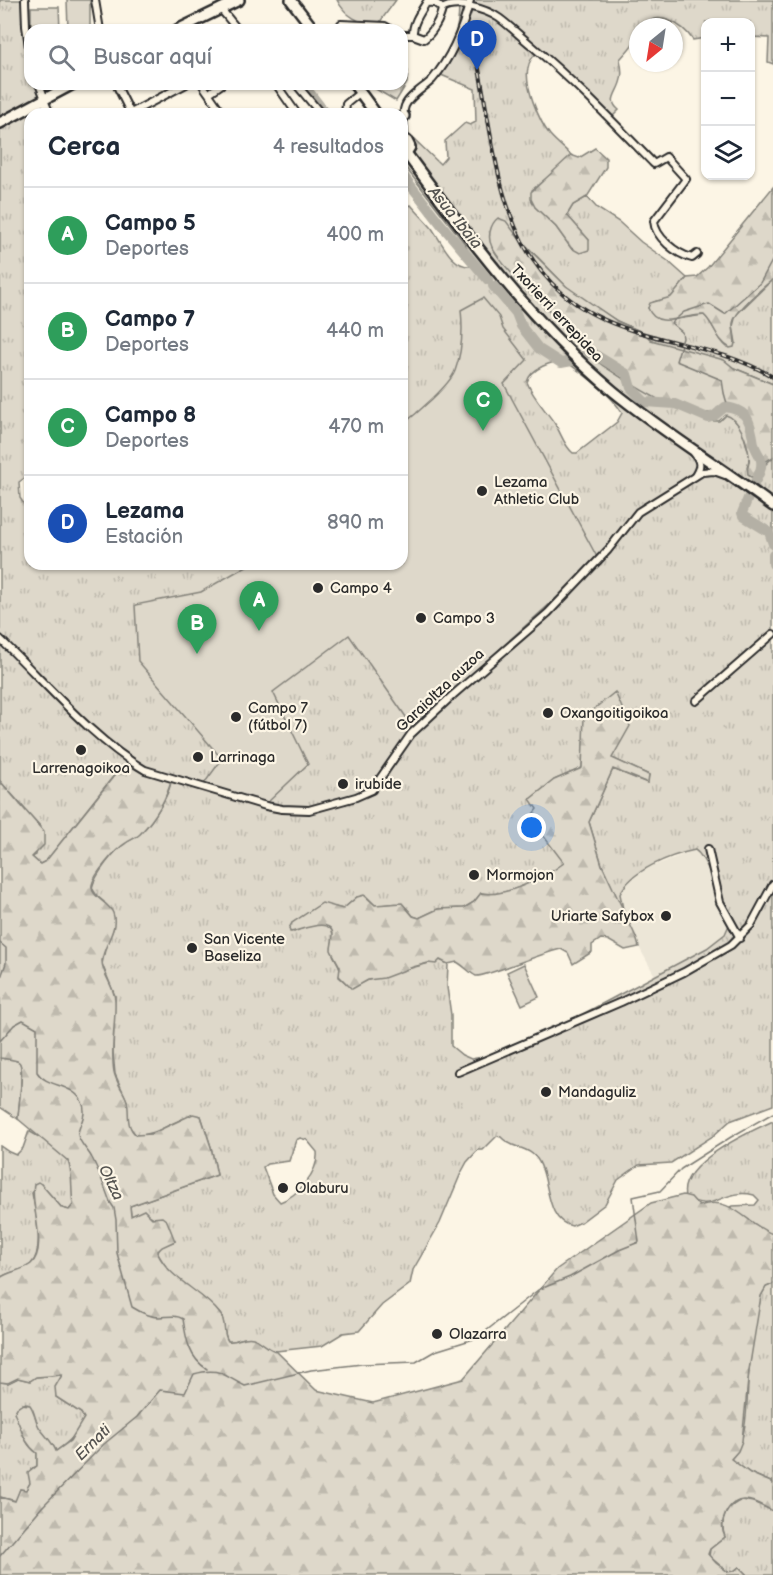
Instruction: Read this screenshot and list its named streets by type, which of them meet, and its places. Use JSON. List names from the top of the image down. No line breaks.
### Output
{"streets":{"street":["Txorierri errepidea","Garaioltza auzoa"]},"water":["Asua Ibaia","Oltza","Ernati"],"places":["Lezama Athletic Club","Campo 4","Campo 3","Oxangoitigoikoa","Campo 7 (fútbol 7)","Larrenagoikoa","Larrinaga","irubide","Mormojon","Uriarte Safybox","San Vicente Baseliza","Mandaguliz","Olaburu","Olazarra"],"north":"bottom left","page":{"map_buttons":["+","−"],"pins":["D","C","A","B"],"search":"Buscar aquí","heading":["Cerca","4 resultados"],"list":[{"mark":"A","name":"Campo 5","note":"Deportes","value":"400 m"},{"mark":"B","name":"Campo 7","note":"Deportes","value":"440 m"},{"mark":"C","name":"Campo 8","note":"Deportes","value":"470 m"},{"mark":"D","name":"Lezama","note":"Estación","value":"890 m"}]}}
